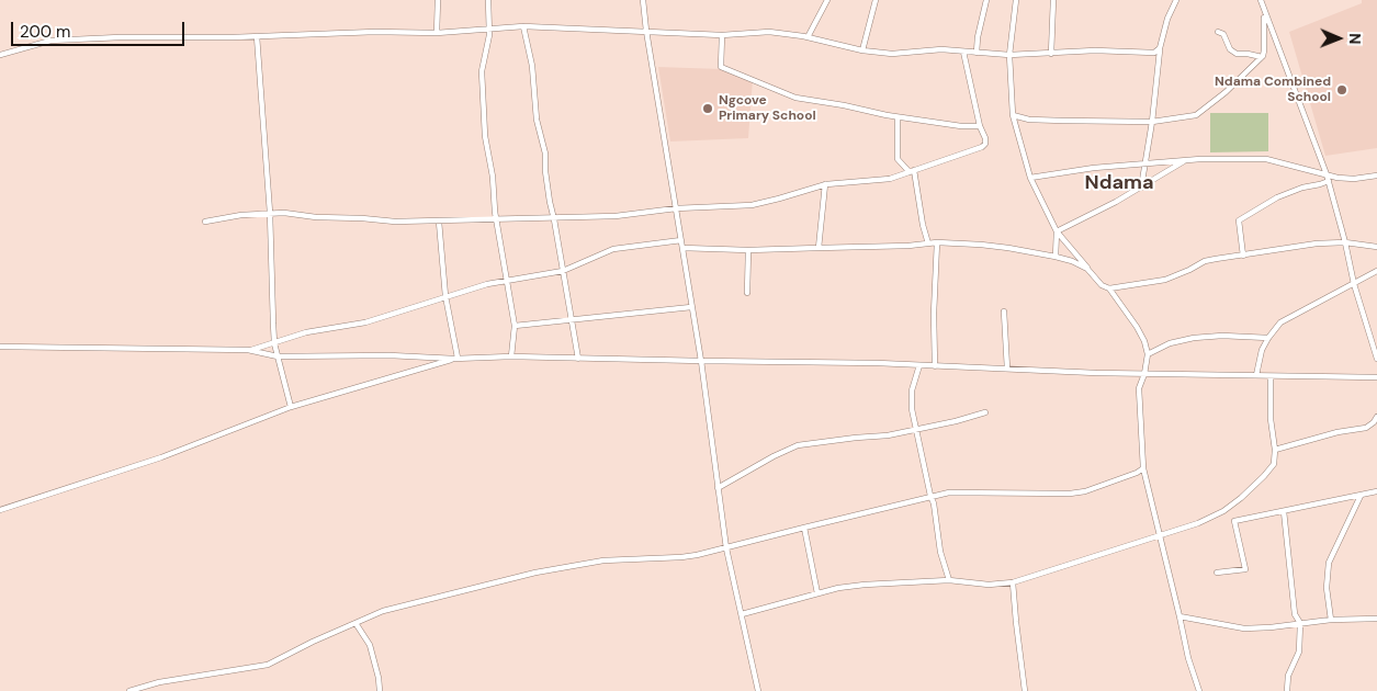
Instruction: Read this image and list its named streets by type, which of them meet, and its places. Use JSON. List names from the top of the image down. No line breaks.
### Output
{"districts":["Ndama"],"places":["Ndama Combined School","Ngcove Primary School"],"scale_bar":"200 m","north":"right"}
